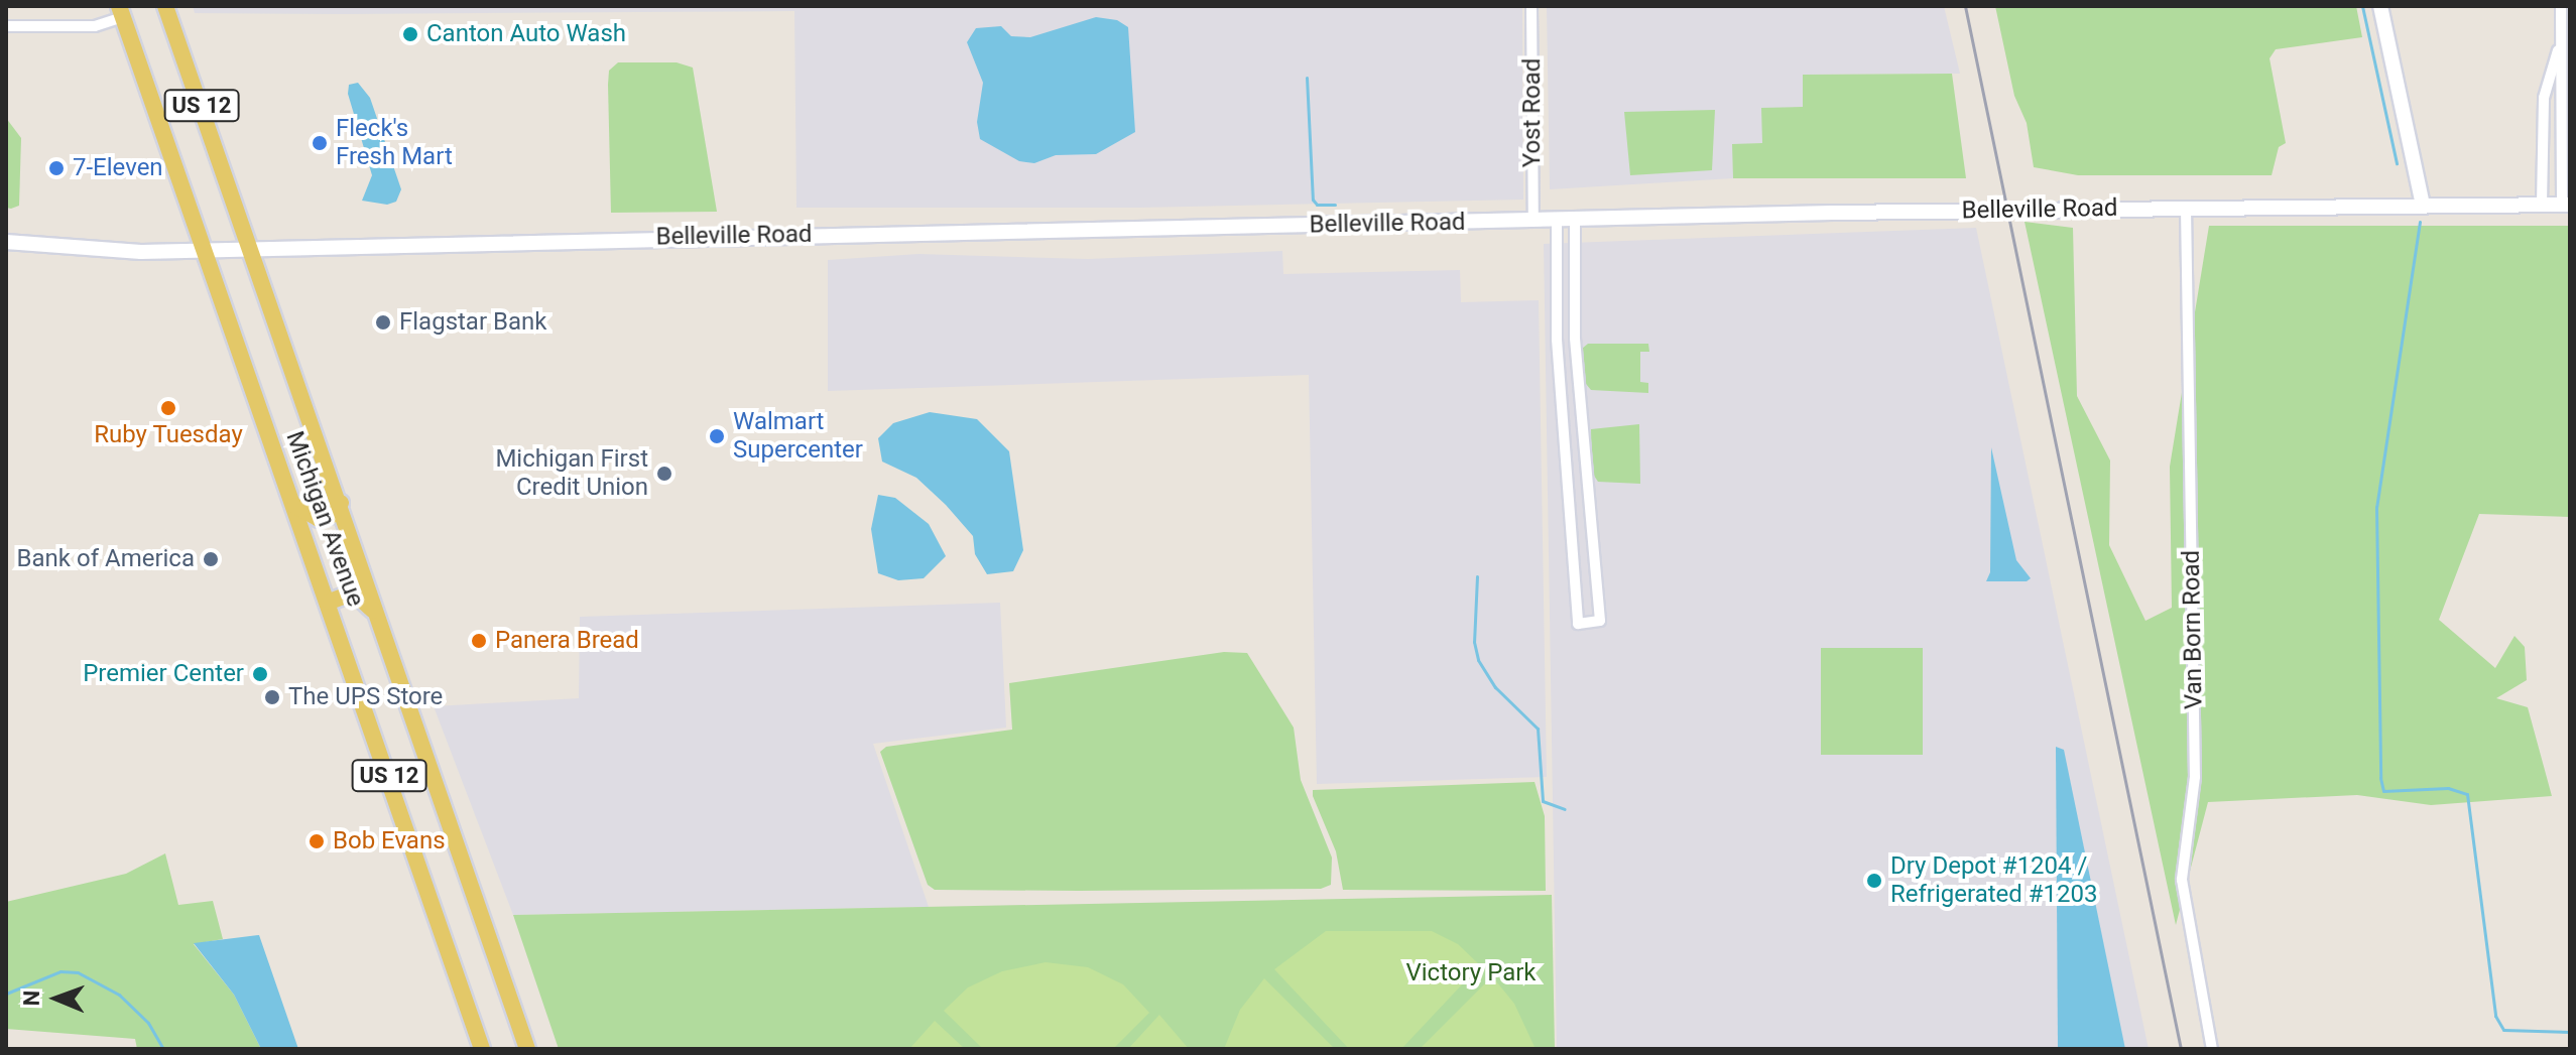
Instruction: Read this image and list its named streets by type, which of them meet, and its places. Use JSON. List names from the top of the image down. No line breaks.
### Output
{"streets":{"main road":["US 12","Belleville Road","Michigan Avenue"],"street":["Yost Road","Van Born Road"]},"crossings":[["Yost Road","Belleville Road"],["Belleville Road","Michigan Avenue"],["Belleville Road","Van Born Road"]],"parks":["Victory Park"],"places":["Canton Auto Wash","Fleck's Fresh Mart","7-Eleven","Flagstar Bank","Ruby Tuesday","Walmart Supercenter","Michigan First Credit Union","Bank of America","Panera Bread","Premier Center","The UPS Store","Bob Evans","Dry Depot #1204 / Refrigerated #1203"],"north":"left"}
